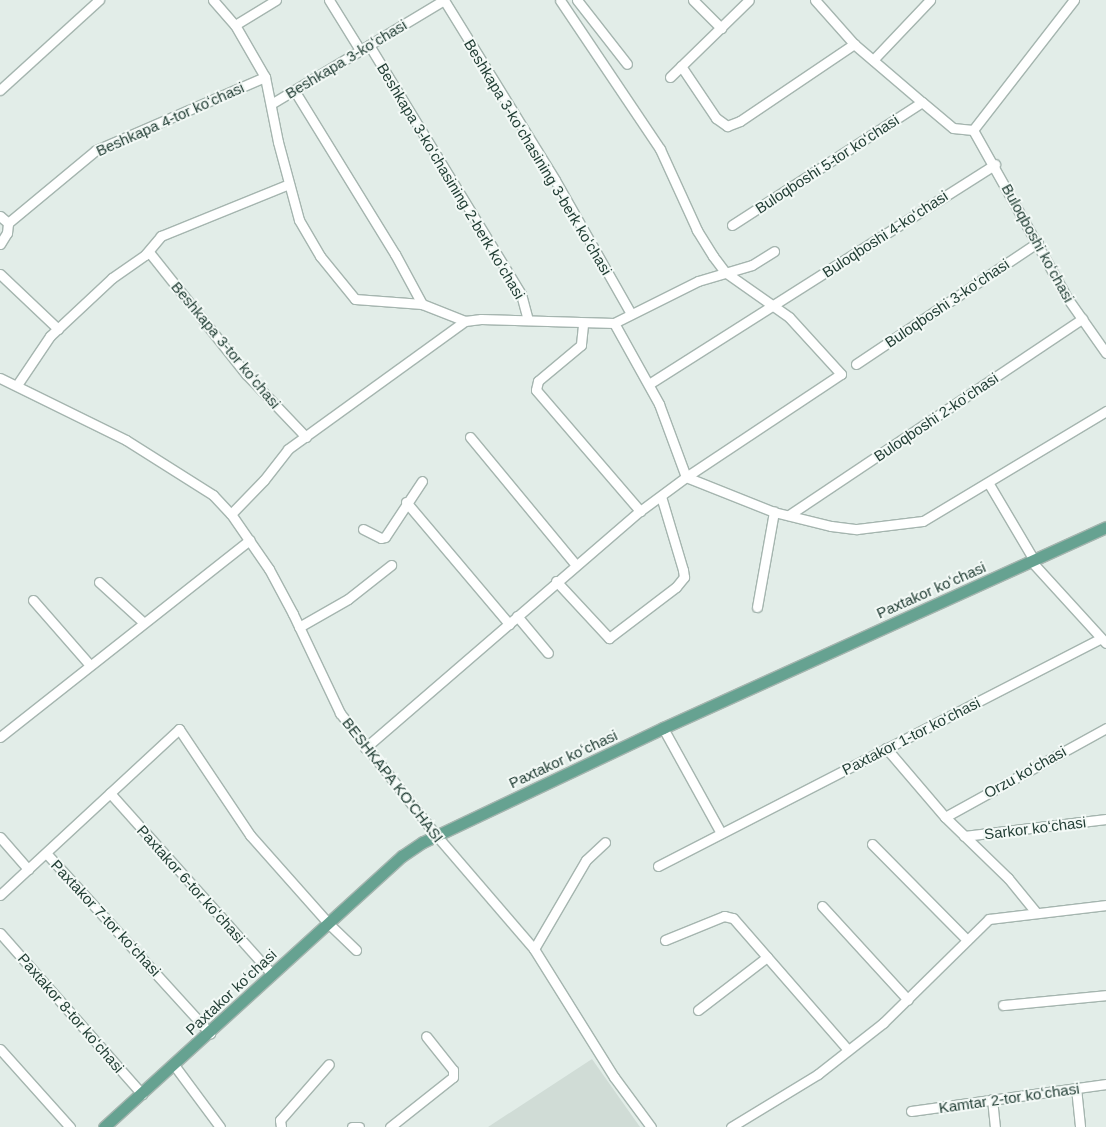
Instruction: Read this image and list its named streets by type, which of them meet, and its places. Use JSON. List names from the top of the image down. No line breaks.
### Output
{"streets":{"main road":["Paxtakor koʻchasi"],"street":["Beshkapa 3-koʻchasi","Beshkapa 4-tor koʻchasi","Beshkapa 3-koʻchasining 3-berk koʻchasi","Buloqboshi 5-tor koʻchasi","Beshkapa 3-koʻchasining 2-berk koʻchasi","Buloqboshi 4-koʻchasi","Buloqboshi koʻchasi","Buloqboshi 3-koʻchasi","Beshkapa 3-tor koʻchasi","Buloqboshi 2-koʻchasi","Paxtakor 1-tor koʻchasi","Orzu koʻchasi","BESHKAPA KO'CHASI","Sarkor koʻchasi","Paxtakor 6-tor koʻchasi","Paxtakor 7-tor koʻchasi","Paxtakor 8-tor koʻchasi","Kamtar 2-tor koʻchasi"]},"crossings":[["Beshkapa 3-koʻchasi","Beshkapa 4-tor koʻchasi"],["Beshkapa 3-koʻchasi","Beshkapa 3-koʻchasining 3-berk koʻchasi"],["Beshkapa 3-koʻchasi","Beshkapa 3-koʻchasining 2-berk koʻchasi"],["Buloqboshi 4-koʻchasi","Buloqboshi koʻchasi"],["Buloqboshi koʻchasi","Buloqboshi 3-koʻchasi"],["Buloqboshi koʻchasi","Buloqboshi 2-koʻchasi"],["Paxtakor koʻchasi","BESHKAPA KO'CHASI"],["Paxtakor koʻchasi","Paxtakor 6-tor koʻchasi"],["Paxtakor koʻchasi","Paxtakor 7-tor koʻchasi"],["Paxtakor koʻchasi","Paxtakor 8-tor koʻchasi"]]}
